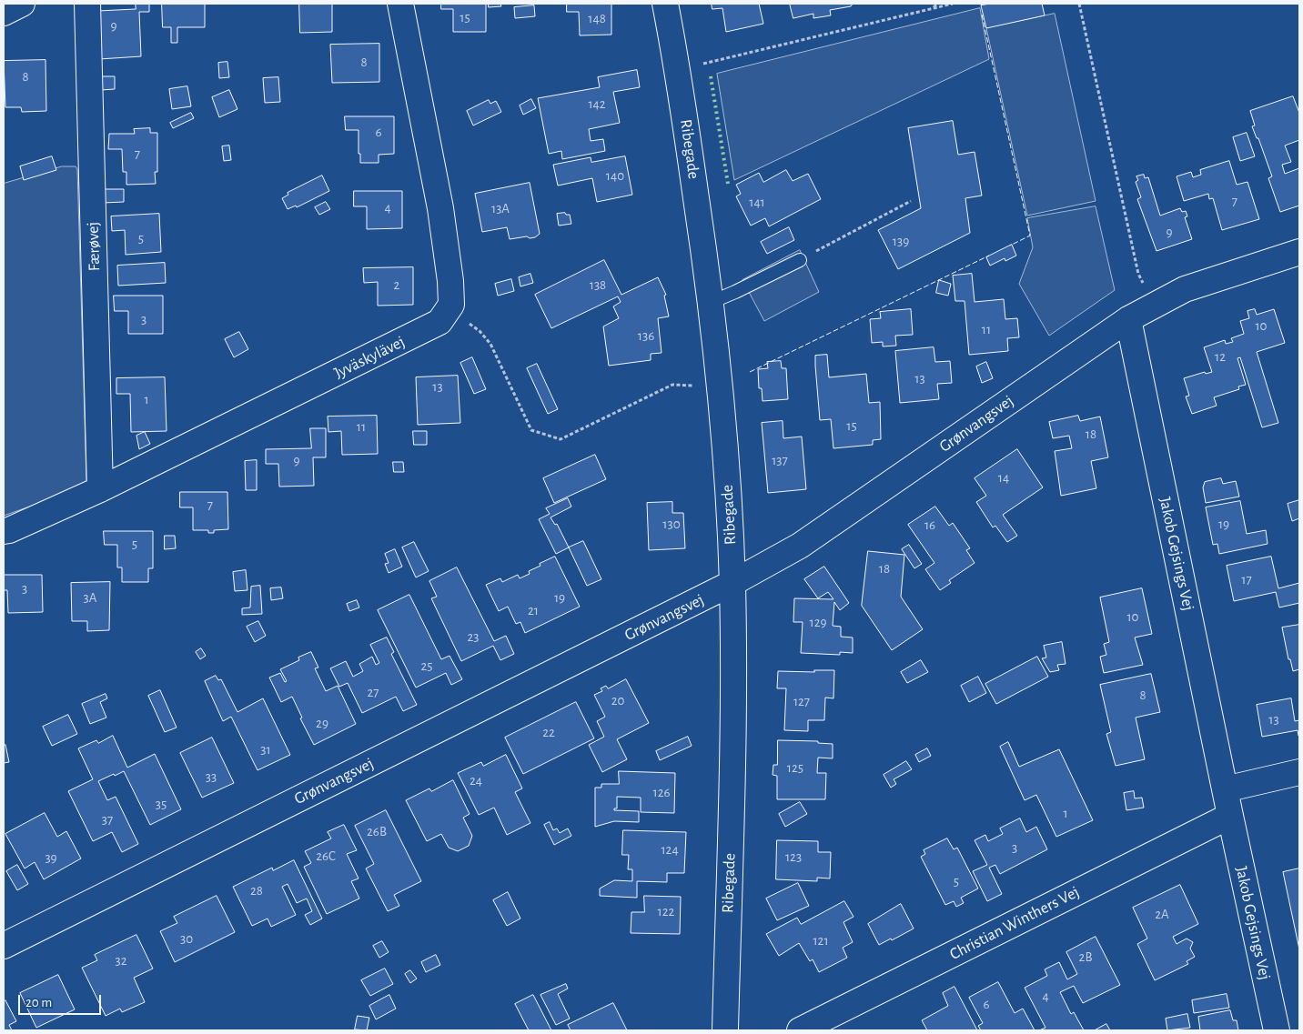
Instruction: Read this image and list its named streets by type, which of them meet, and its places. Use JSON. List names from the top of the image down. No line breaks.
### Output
{"streets":{"street":["Ribegade","Færøvej","Jyväskylävej","Grønvangsvej","Jakob Gejsings Vej","Christian Winthers Vej"]},"crossings":[["Ribegade","Grønvangsvej"],["Færøvej","Jyväskylävej"],["Grønvangsvej","Jakob Gejsings Vej"],["Jakob Gejsings Vej","Christian Winthers Vej"]],"house_numbers":["15","148","9","8","8","142","6","7","140","7","141","4","13A","9","5","139","2","138","3","10","11","136","12","13","13","1","15","11","18","9","137","14","7","130","19","16","5","18","17","3","3A","19","21","10","129","23","25","27","8","20","127","13","29","22","31","125","33","24","126","35","1","37","26B","3","124","26C","123","39","5","28","122","2A","30","121","2B","32","4","6"],"scale_bar":"20 m"}
